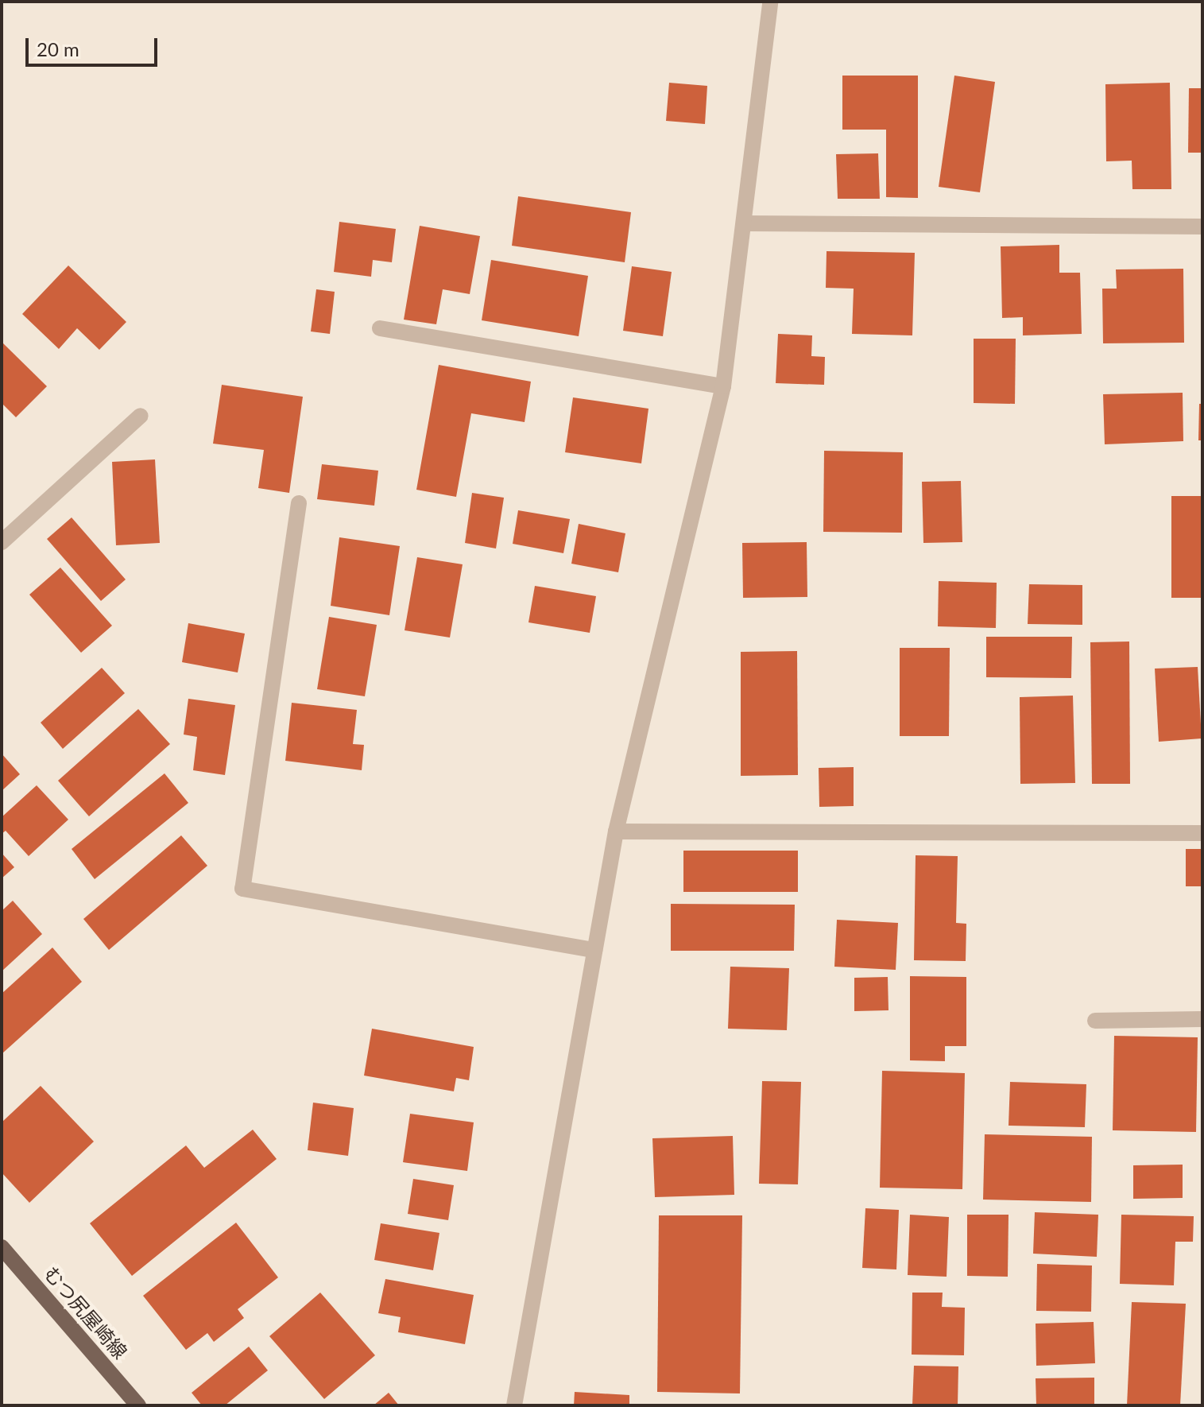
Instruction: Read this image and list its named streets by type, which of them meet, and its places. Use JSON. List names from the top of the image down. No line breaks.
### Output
{"streets":{"main road":["むつ尻屋崎線"]},"scale_bar":"20 m"}
